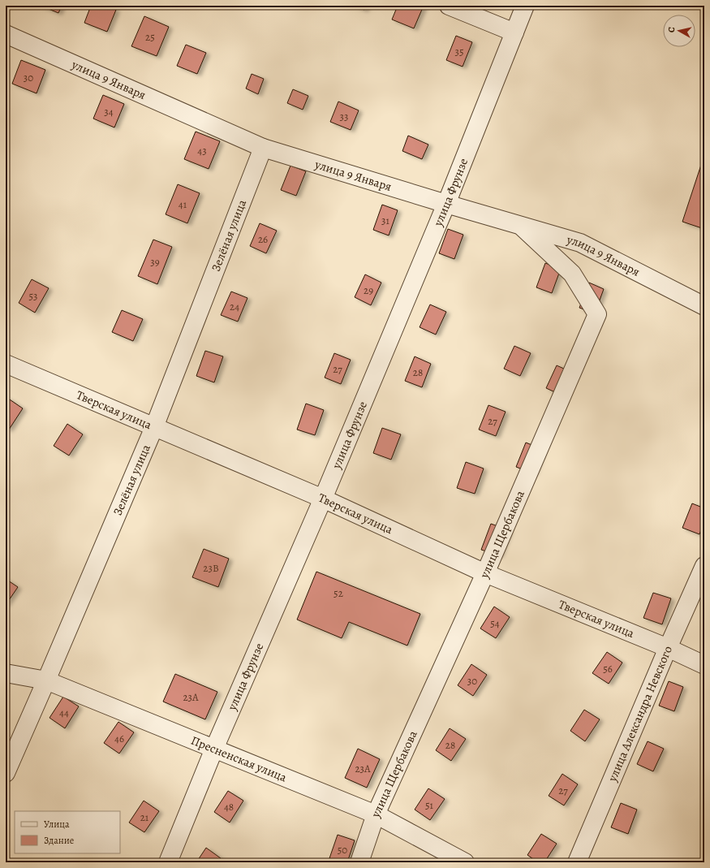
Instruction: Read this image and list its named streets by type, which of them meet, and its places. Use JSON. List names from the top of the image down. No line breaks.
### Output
{"streets":{"street":["улица 9 Января","улица Фрунзе","Зелёная улица","Тверская улица","улица Щербакова","улица Александра Невского","Пресненская улица"]},"crossings":[["улица 9 Января","улица Фрунзе"],["улица 9 Января","Зелёная улица"],["улица 9 Января","улица Щербакова"],["улица Фрунзе","Тверская улица"],["улица Фрунзе","Пресненская улица"],["Зелёная улица","Тверская улица"],["Зелёная улица","Пресненская улица"],["Тверская улица","улица Щербакова"],["Тверская улица","улица Александра Невского"],["улица Щербакова","Пресненская улица"]],"house_numbers":["25","35","30","34","33","43","41","31","26","39","29","53","24","27","28","27","23В","52","54","56","30","23А","44","46","28","23А","27","51","48","21","50"],"legend":["Улица","Здание"],"north":"left"}
